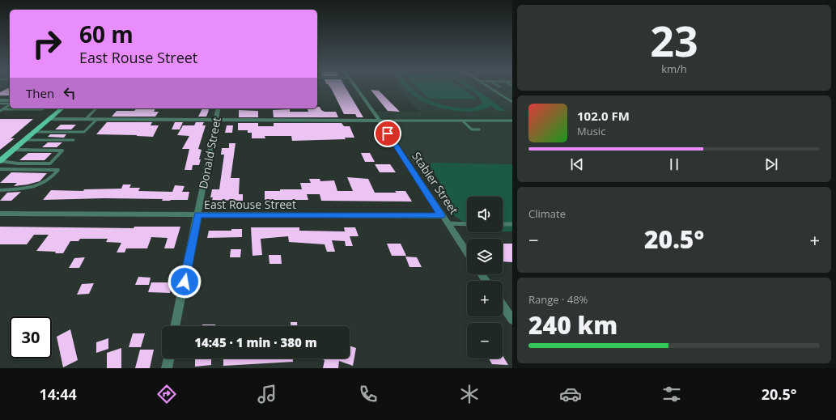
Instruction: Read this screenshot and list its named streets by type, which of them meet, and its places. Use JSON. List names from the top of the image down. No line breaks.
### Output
{"streets":{"street":["Donald Street","Stabler Street","East Rouse Street"]},"crossings":[["Donald Street","East Rouse Street"],["Stabler Street","East Rouse Street"]],"page":{"tile":[["23","km/h"],"Climate",["Range · 48%","240 km"]],"turn":["60 m","East Rouse Street"],"then":"Then","song":["102.0 FM","Music"],"map_buttons":["+","−"],"heat":["−","20.5°","+"],"limit":"30","trip":"14:45 · 1 min · 380 m","tabs":["14:44","20.5°"]}}
